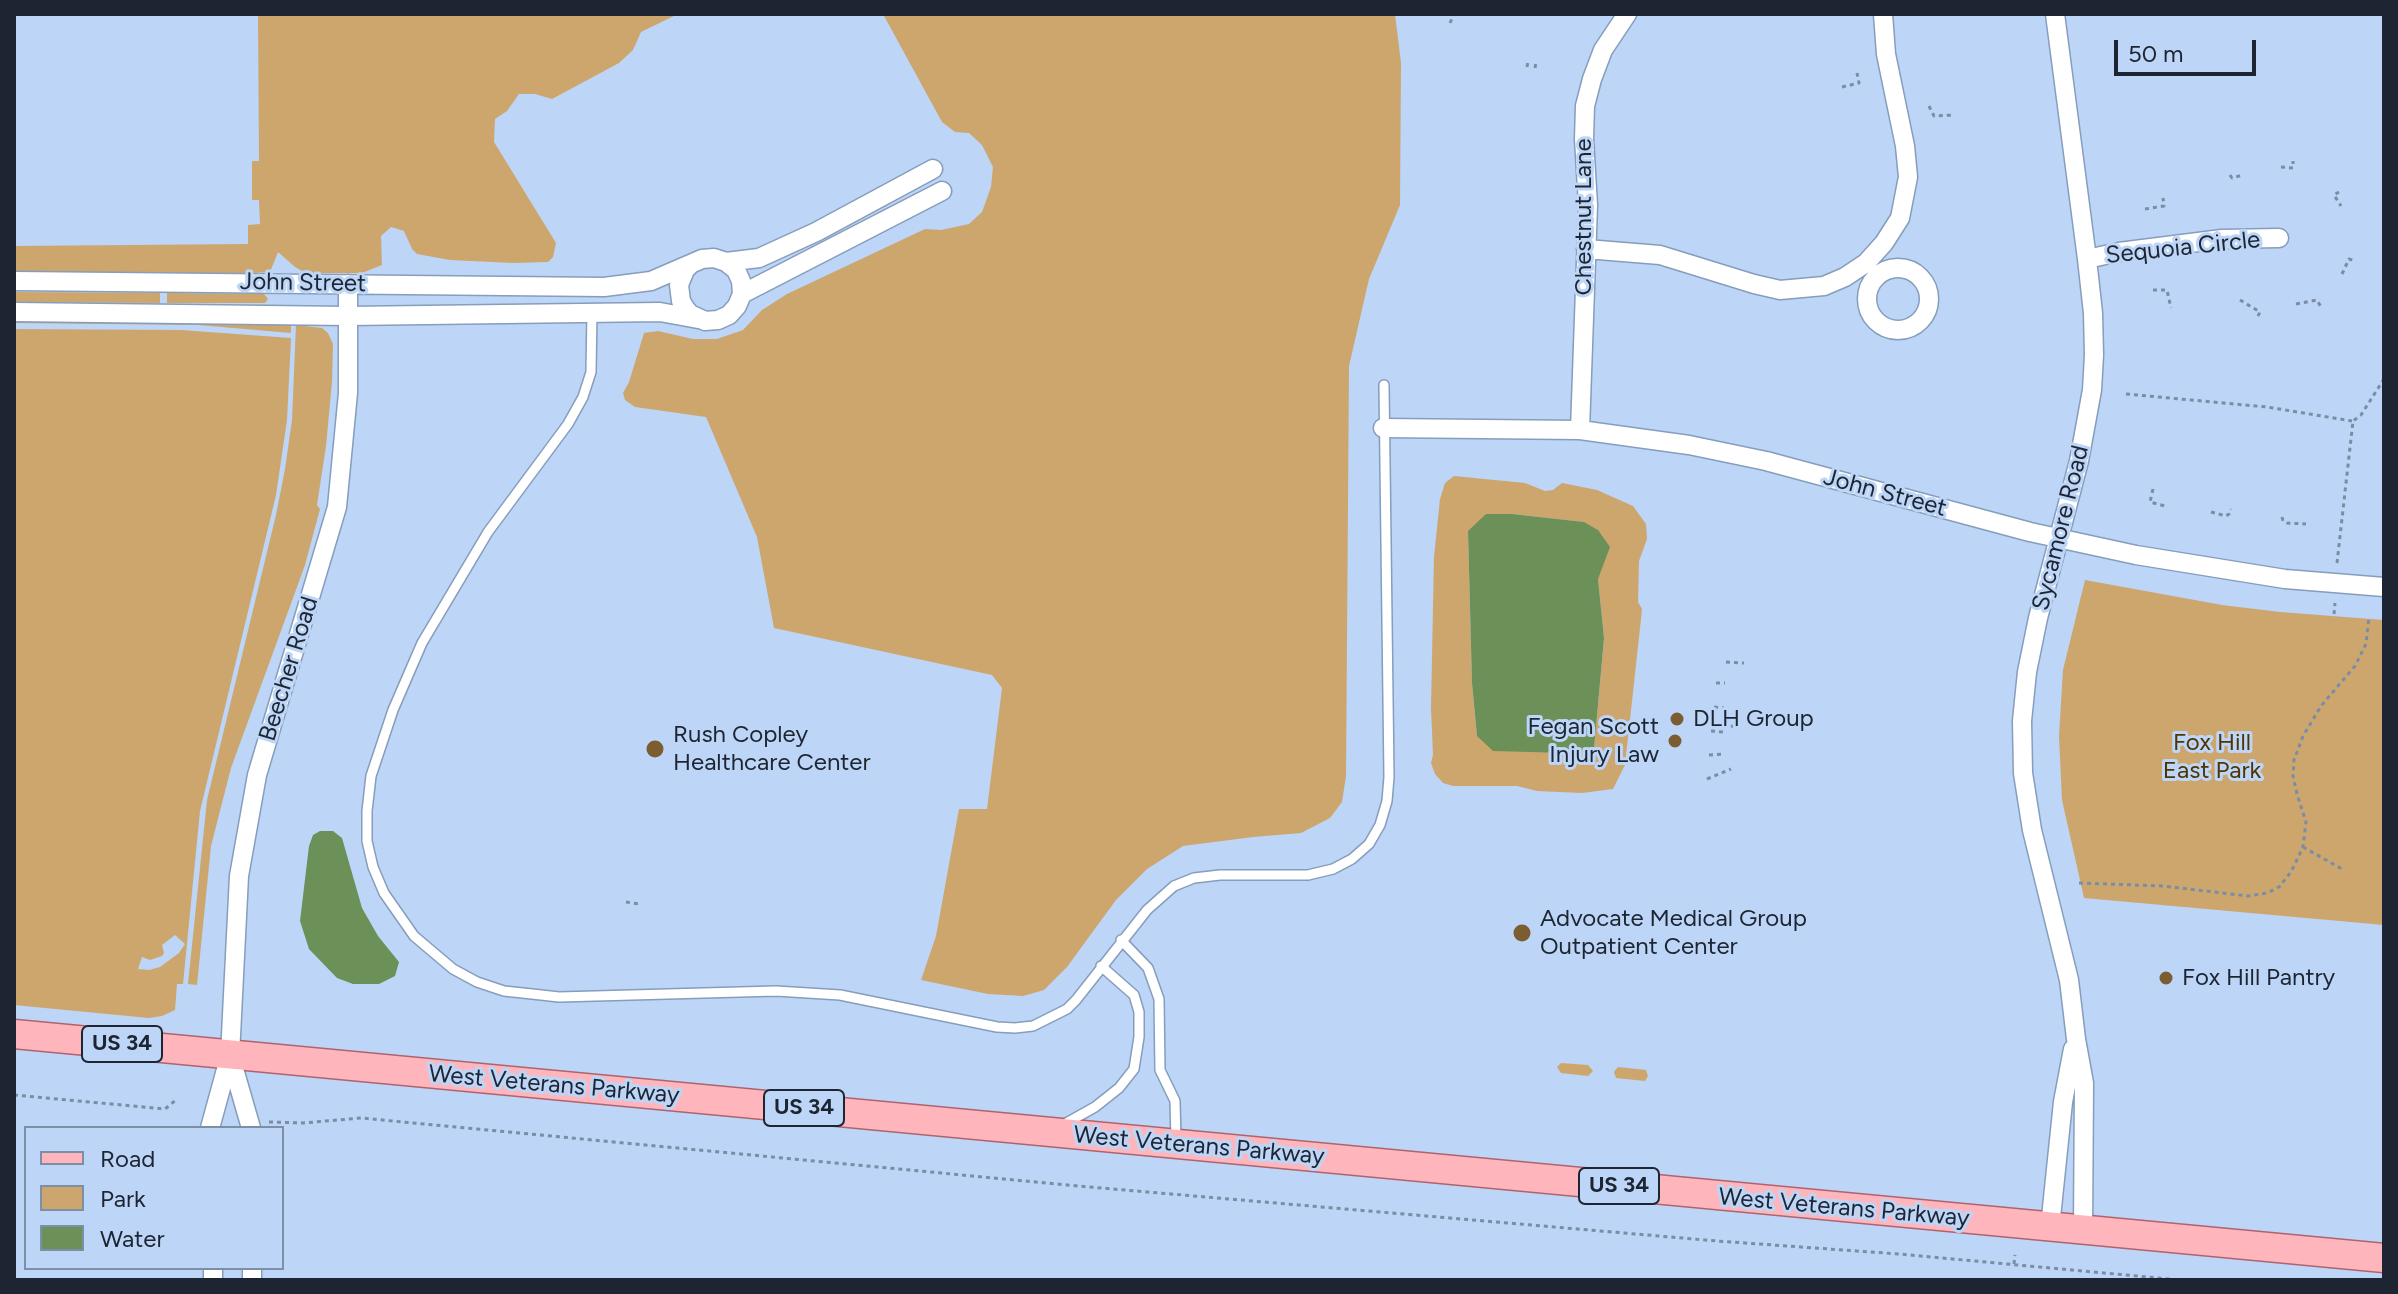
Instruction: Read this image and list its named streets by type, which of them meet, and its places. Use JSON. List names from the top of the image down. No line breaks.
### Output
{"streets":{"main road":["US 34","West Veterans Parkway"],"street":["Chestnut Lane","Sequoia Circle","John Street","Sycamore Road","Beecher Road"]},"crossings":[["Chestnut Lane","John Street"],["Sequoia Circle","Sycamore Road"],["John Street","Sycamore Road"],["John Street","Beecher Road"],["Sycamore Road","West Veterans Parkway"],["Beecher Road","West Veterans Parkway"]],"parks":["Fox Hill East Park"],"places":["DLH Group","Fegan Scott Injury Law","Rush Copley Healthcare Center","Advocate Medical Group Outpatient Center","Fox Hill Pantry"],"legend":["Road","Park","Water"],"scale_bar":"50 m"}
